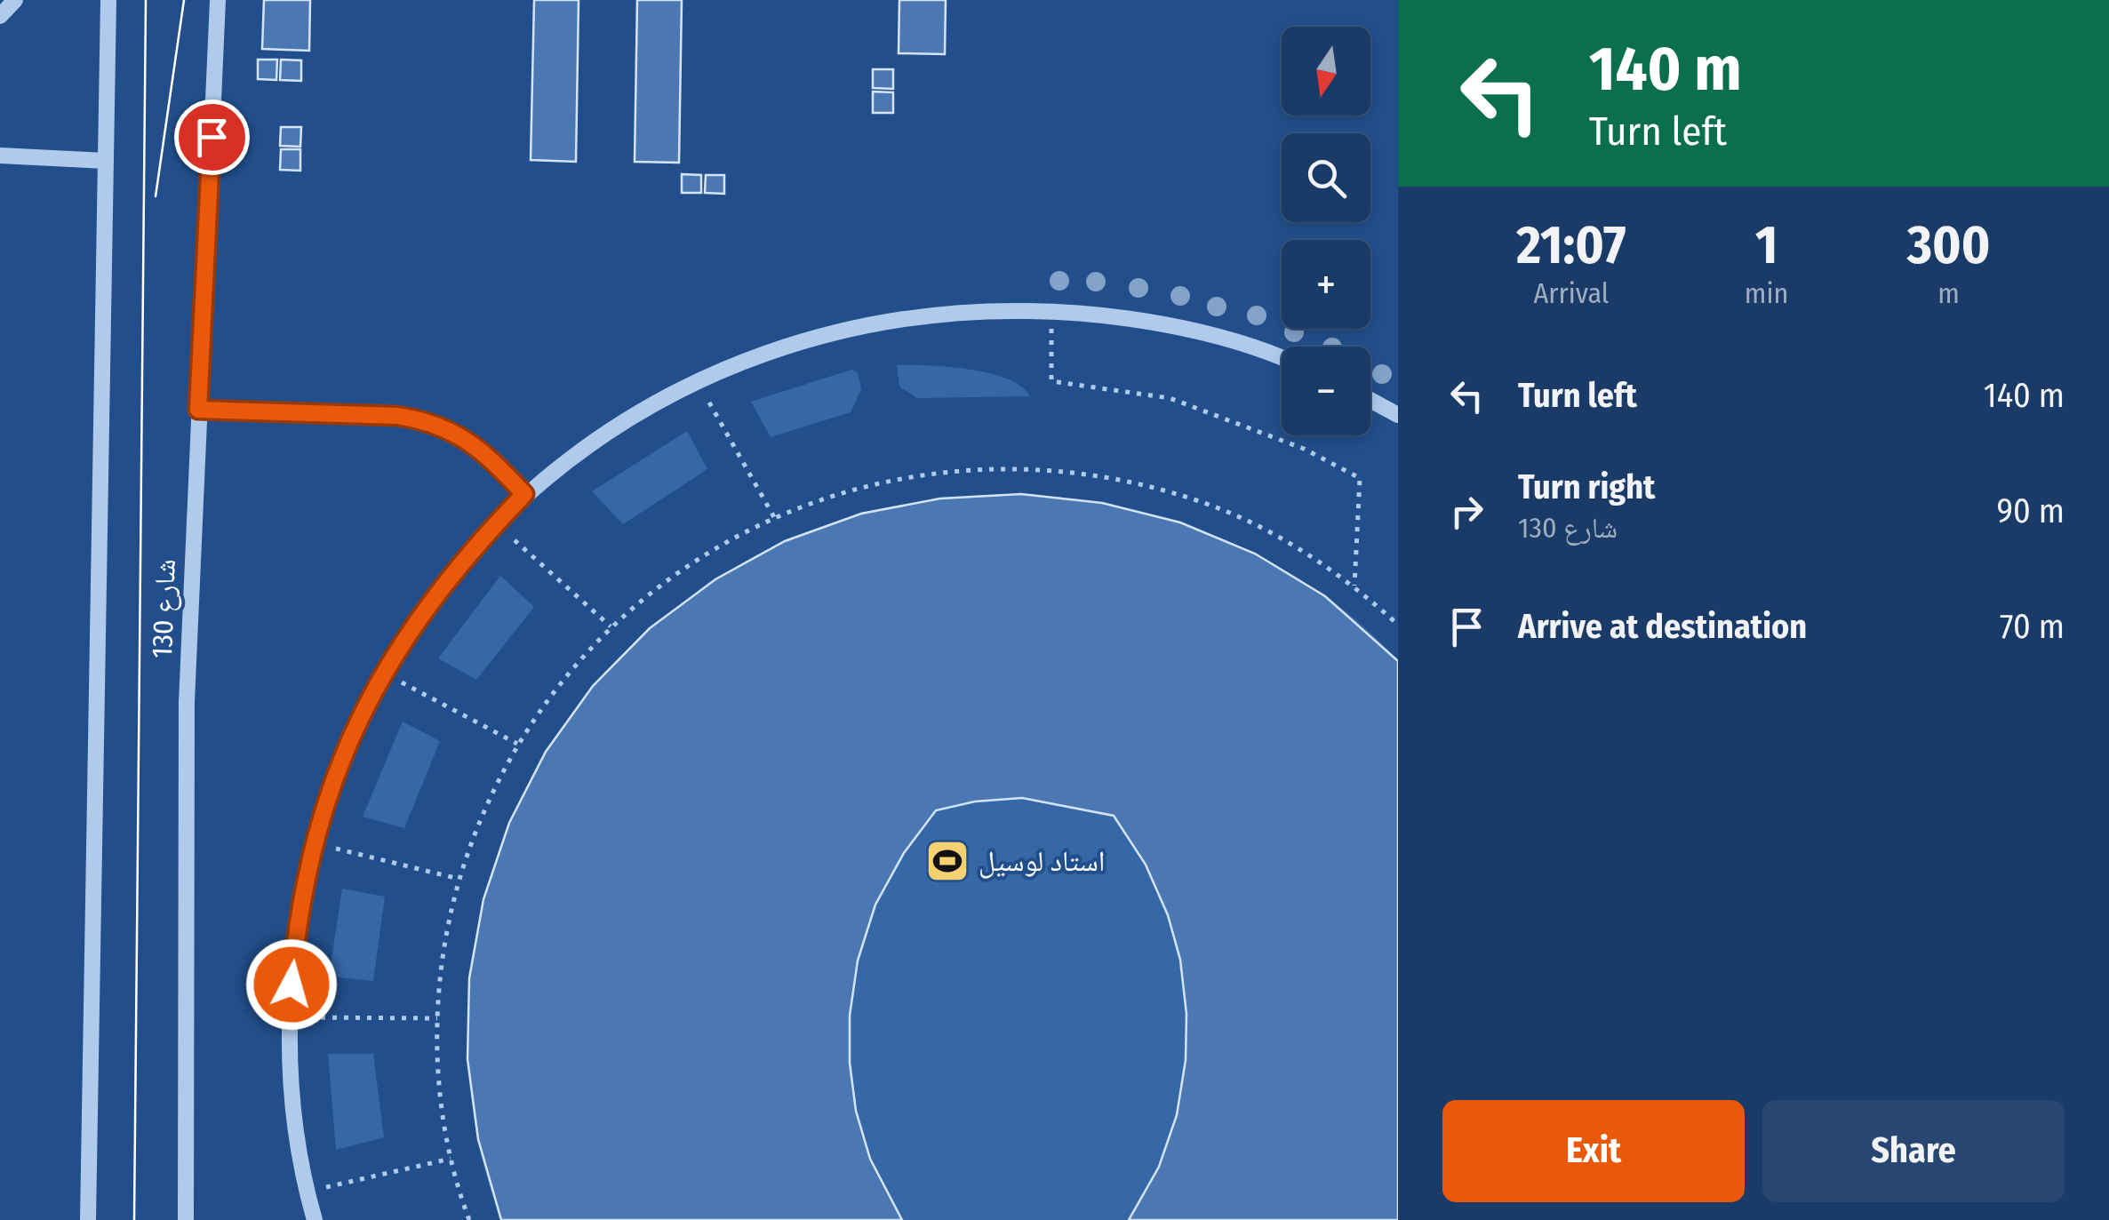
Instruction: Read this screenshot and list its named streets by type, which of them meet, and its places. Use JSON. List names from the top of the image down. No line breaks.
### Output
{"streets":{"street":["شارع 130"]},"places":{"sports":["استاد لوسيل"]},"north":"bottom","page":{"turn":["140 m","Turn left"],"map_buttons":["+","−"],"eta":["21:07","Arrival","1","min","300","m"],"list":[{"name":"Turn left","value":"140 m"},{"name":"Turn right","note":"شارع 130","value":"90 m"},{"name":"Arrive at destination","value":"70 m"}],"buttons":["Exit","Share"]}}
